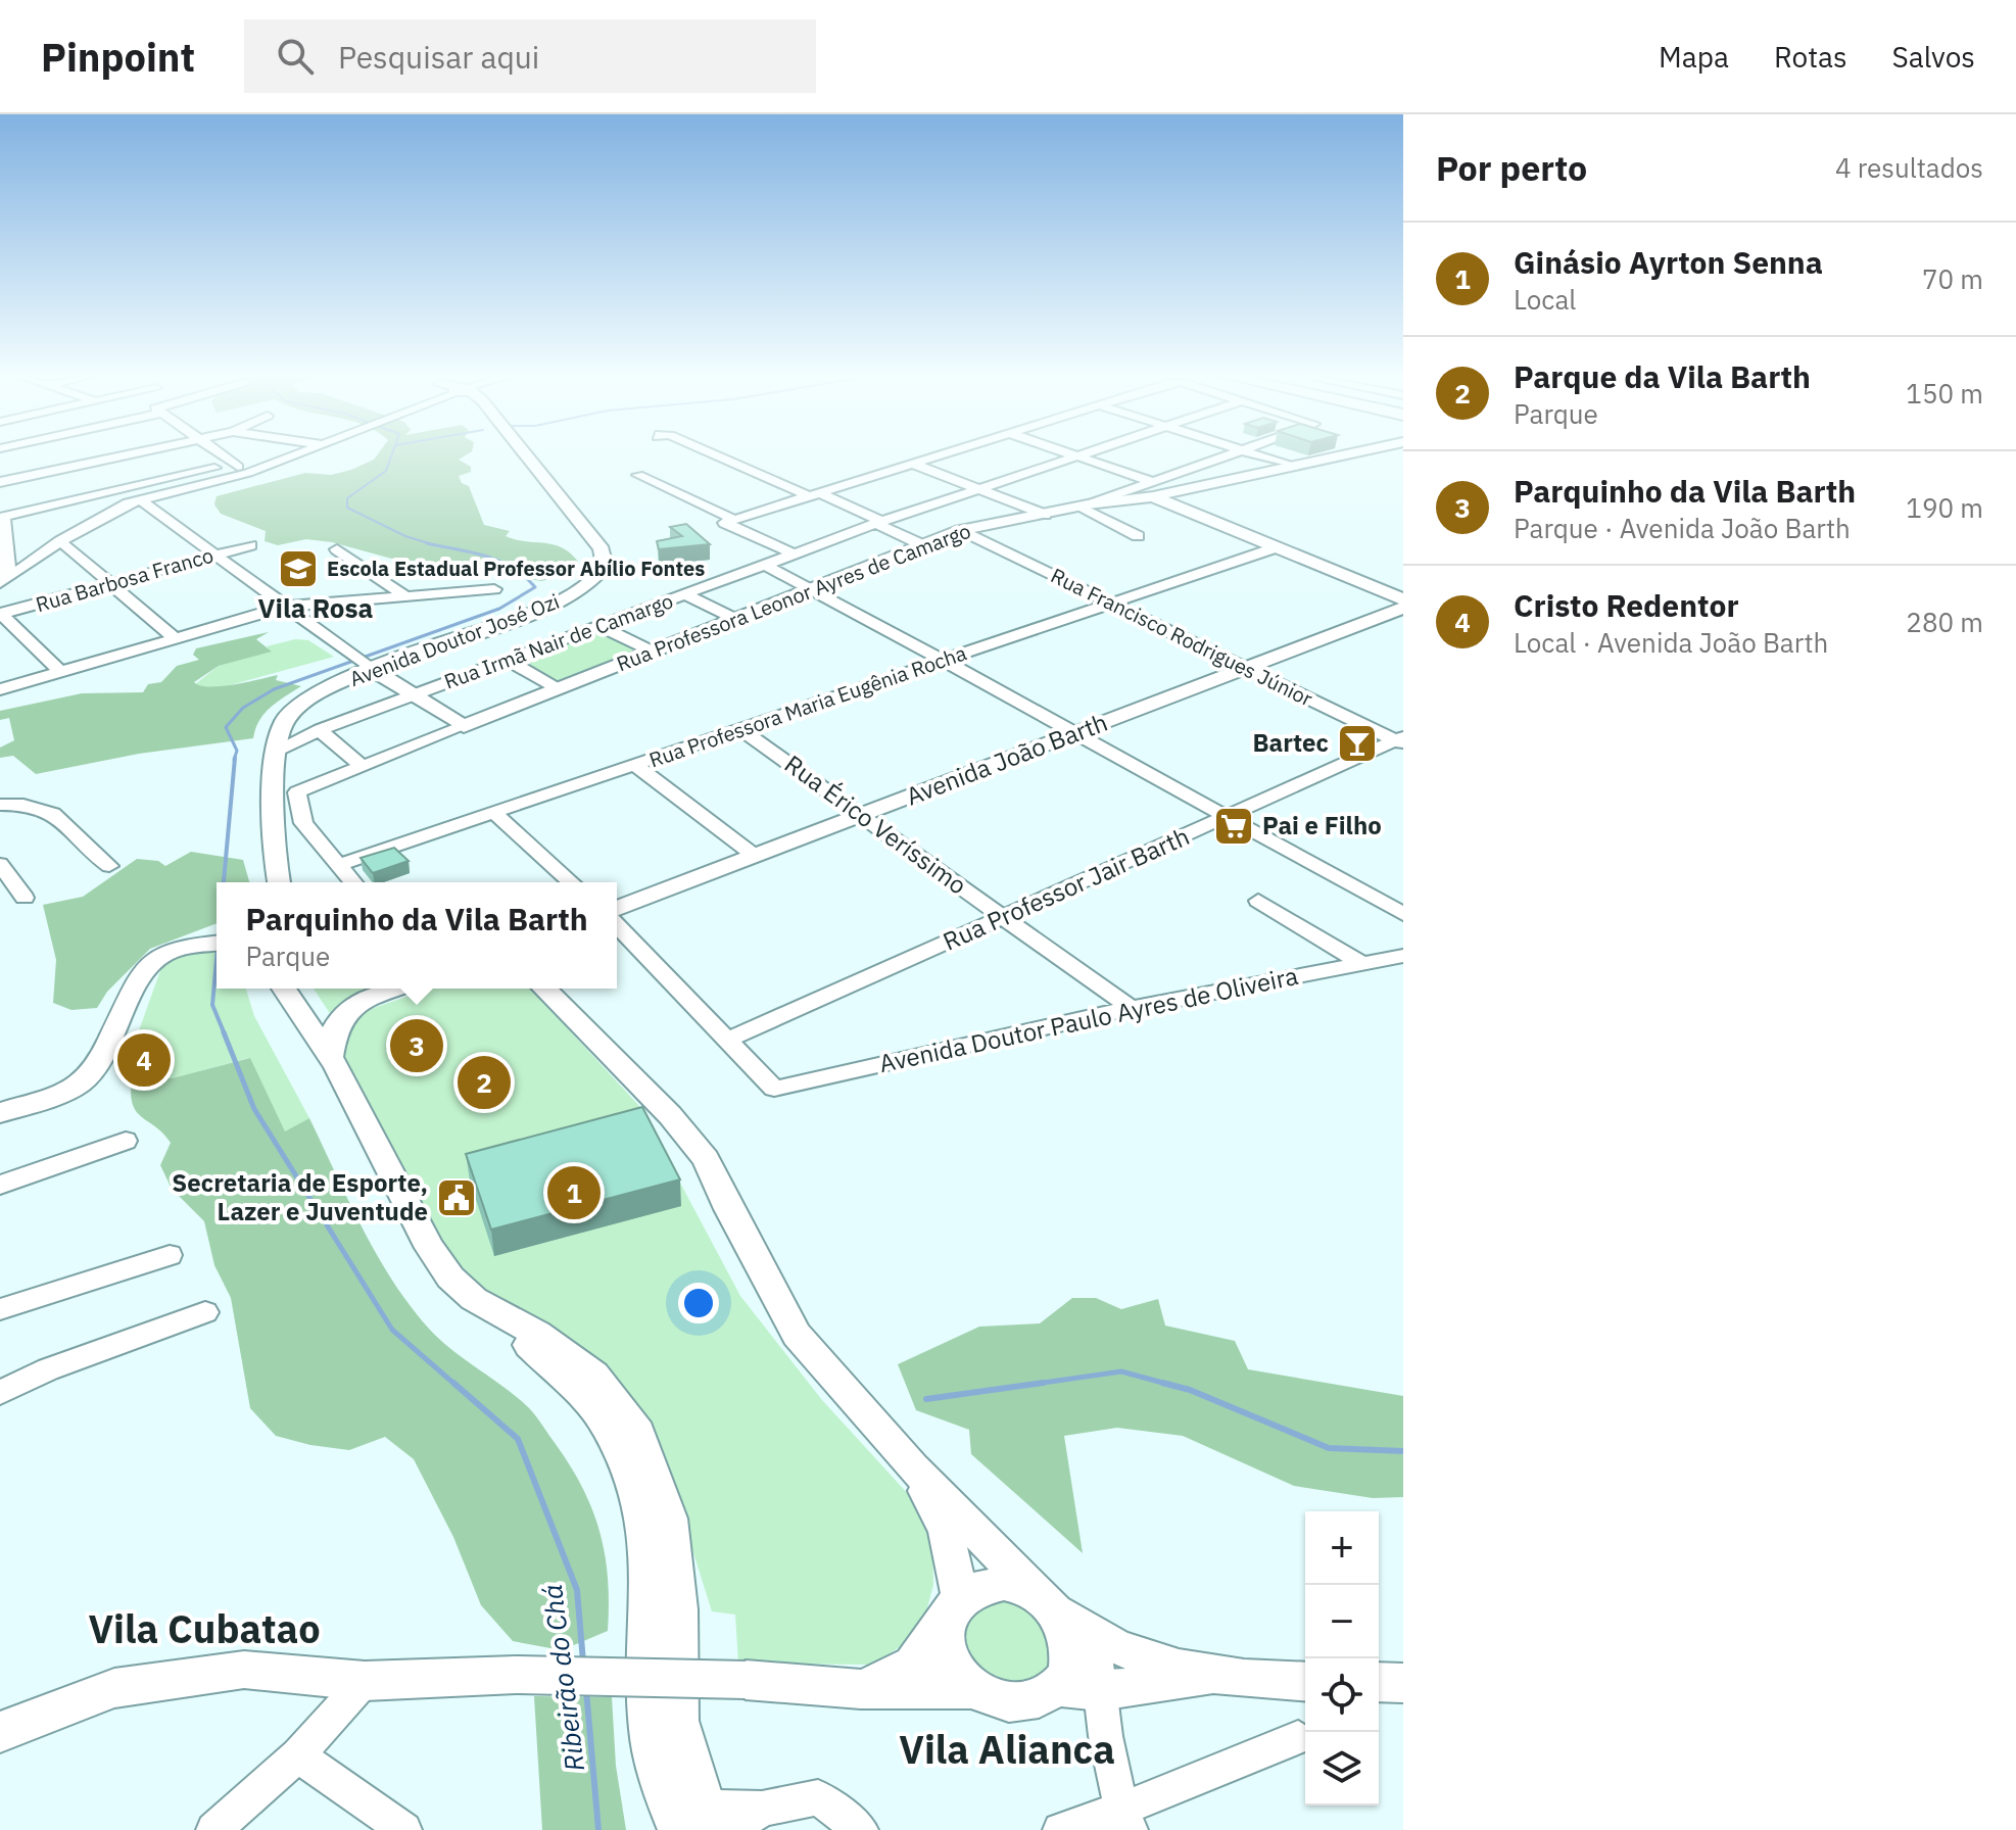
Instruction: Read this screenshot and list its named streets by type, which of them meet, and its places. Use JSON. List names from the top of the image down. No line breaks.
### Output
{"streets":{"main road":["Rua Professora Leonor Ayres de Camargo","Avenida Doutor José Ozi","Avenida João Barth"],"street":["Rua Barbosa Franco","Rua Francisco Rodrigues Júnior","Rua Irmã Nair de Camargo","Rua Professora Maria Eugênia Rocha","Rua Érico Veríssimo","Rua Professor Jair Barth","Avenida Doutor Paulo Ayres de Oliveira"]},"crossings":[["Rua Professora Leonor Ayres de Camargo","Rua Francisco Rodrigues Júnior"],["Rua Professora Leonor Ayres de Camargo","Rua Professora Maria Eugênia Rocha"],["Rua Francisco Rodrigues Júnior","Rua Professora Maria Eugênia Rocha"],["Rua Francisco Rodrigues Júnior","Avenida João Barth"],["Rua Francisco Rodrigues Júnior","Rua Professor Jair Barth"],["Avenida Doutor José Ozi","Rua Irmã Nair de Camargo"],["Rua Professora Maria Eugênia Rocha","Rua Érico Veríssimo"],["Avenida João Barth","Rua Érico Veríssimo"],["Rua Érico Veríssimo","Rua Professor Jair Barth"],["Rua Érico Veríssimo","Avenida Doutor Paulo Ayres de Oliveira"],["Rua Professor Jair Barth","Avenida Doutor Paulo Ayres de Oliveira"]],"districts":["Vila Rosa","Vila Cubatao","Vila Alianca"],"water":["Ribeirão do Chá"],"places":{"school or university":["Escola Estadual Professor Abílio Fontes"],"bar":["Bartec"],"supermarket":["Pai e Filho"],"public building":["Secretaria de Esporte, Lazer e Juventude"]},"page":{"header":"Pinpoint","search":"Pesquisar aqui","nav":["Mapa","Rotas","Salvos"],"heading":["Por perto","4 resultados"],"list":[{"mark":"1","name":"Ginásio Ayrton Senna","note":"Local","value":"70 m"},{"mark":"2","name":"Parque da Vila Barth","note":"Parque","value":"150 m"},{"mark":"3","name":"Parquinho da Vila Barth","note":"Parque · Avenida João Barth","value":"190 m"},{"mark":"4","name":"Cristo Redentor","note":"Local · Avenida João Barth","value":"280 m"}],"popup":["Parquinho da Vila Barth","Parque"],"pins":["3","4","2","1"],"map_buttons":["+","−"]}}
